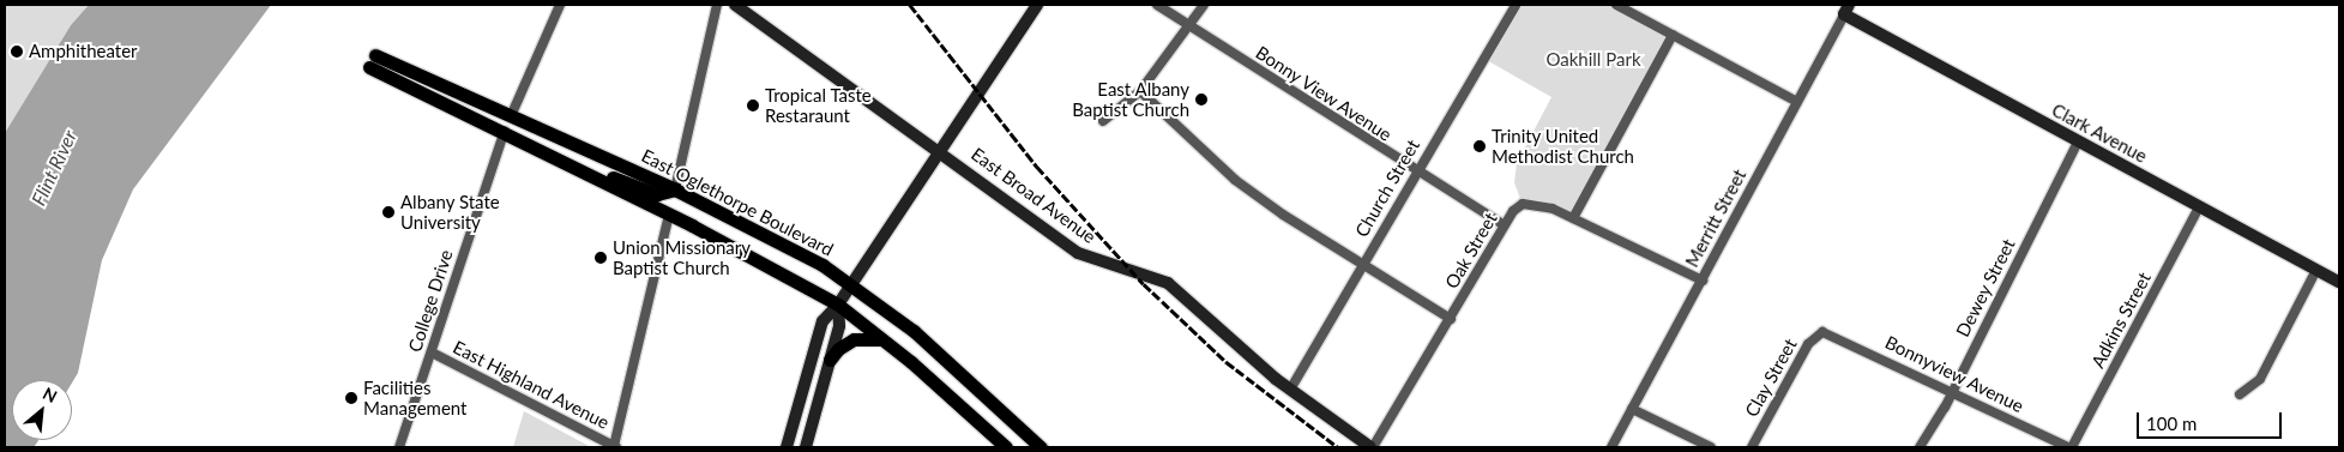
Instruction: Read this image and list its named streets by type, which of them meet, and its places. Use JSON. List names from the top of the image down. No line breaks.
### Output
{"streets":{"main road":["Clark Avenue","East Broad Avenue","East Oglethorpe Boulevard"],"street":["Bonny View Avenue","Church Street","Merritt Street","Oak Street","Dewey Street","College Drive","Adkins Street","Bonnyview Avenue","Clay Street","East Highland Avenue"]},"crossings":[["Bonny View Avenue","Church Street"],["Bonny View Avenue","Oak Street"],["Clark Avenue","Merritt Street"],["Clark Avenue","Dewey Street"],["Clark Avenue","Adkins Street"],["Church Street","East Broad Avenue"],["East Broad Avenue","Oak Street"],["East Oglethorpe Boulevard","College Drive"],["Dewey Street","Bonnyview Avenue"],["College Drive","East Highland Avenue"],["Adkins Street","Bonnyview Avenue"],["Bonnyview Avenue","Clay Street"]],"water":["Flint River"],"parks":["Oakhill Park"],"places":["Amphitheater","East Albany Baptist Church","Tropical Taste Restaraunt","Trinity United Methodist Church","Albany State University","Union Missionary Baptist Church","Facilities Management"],"scale_bar":"100 m","north":"top right"}
